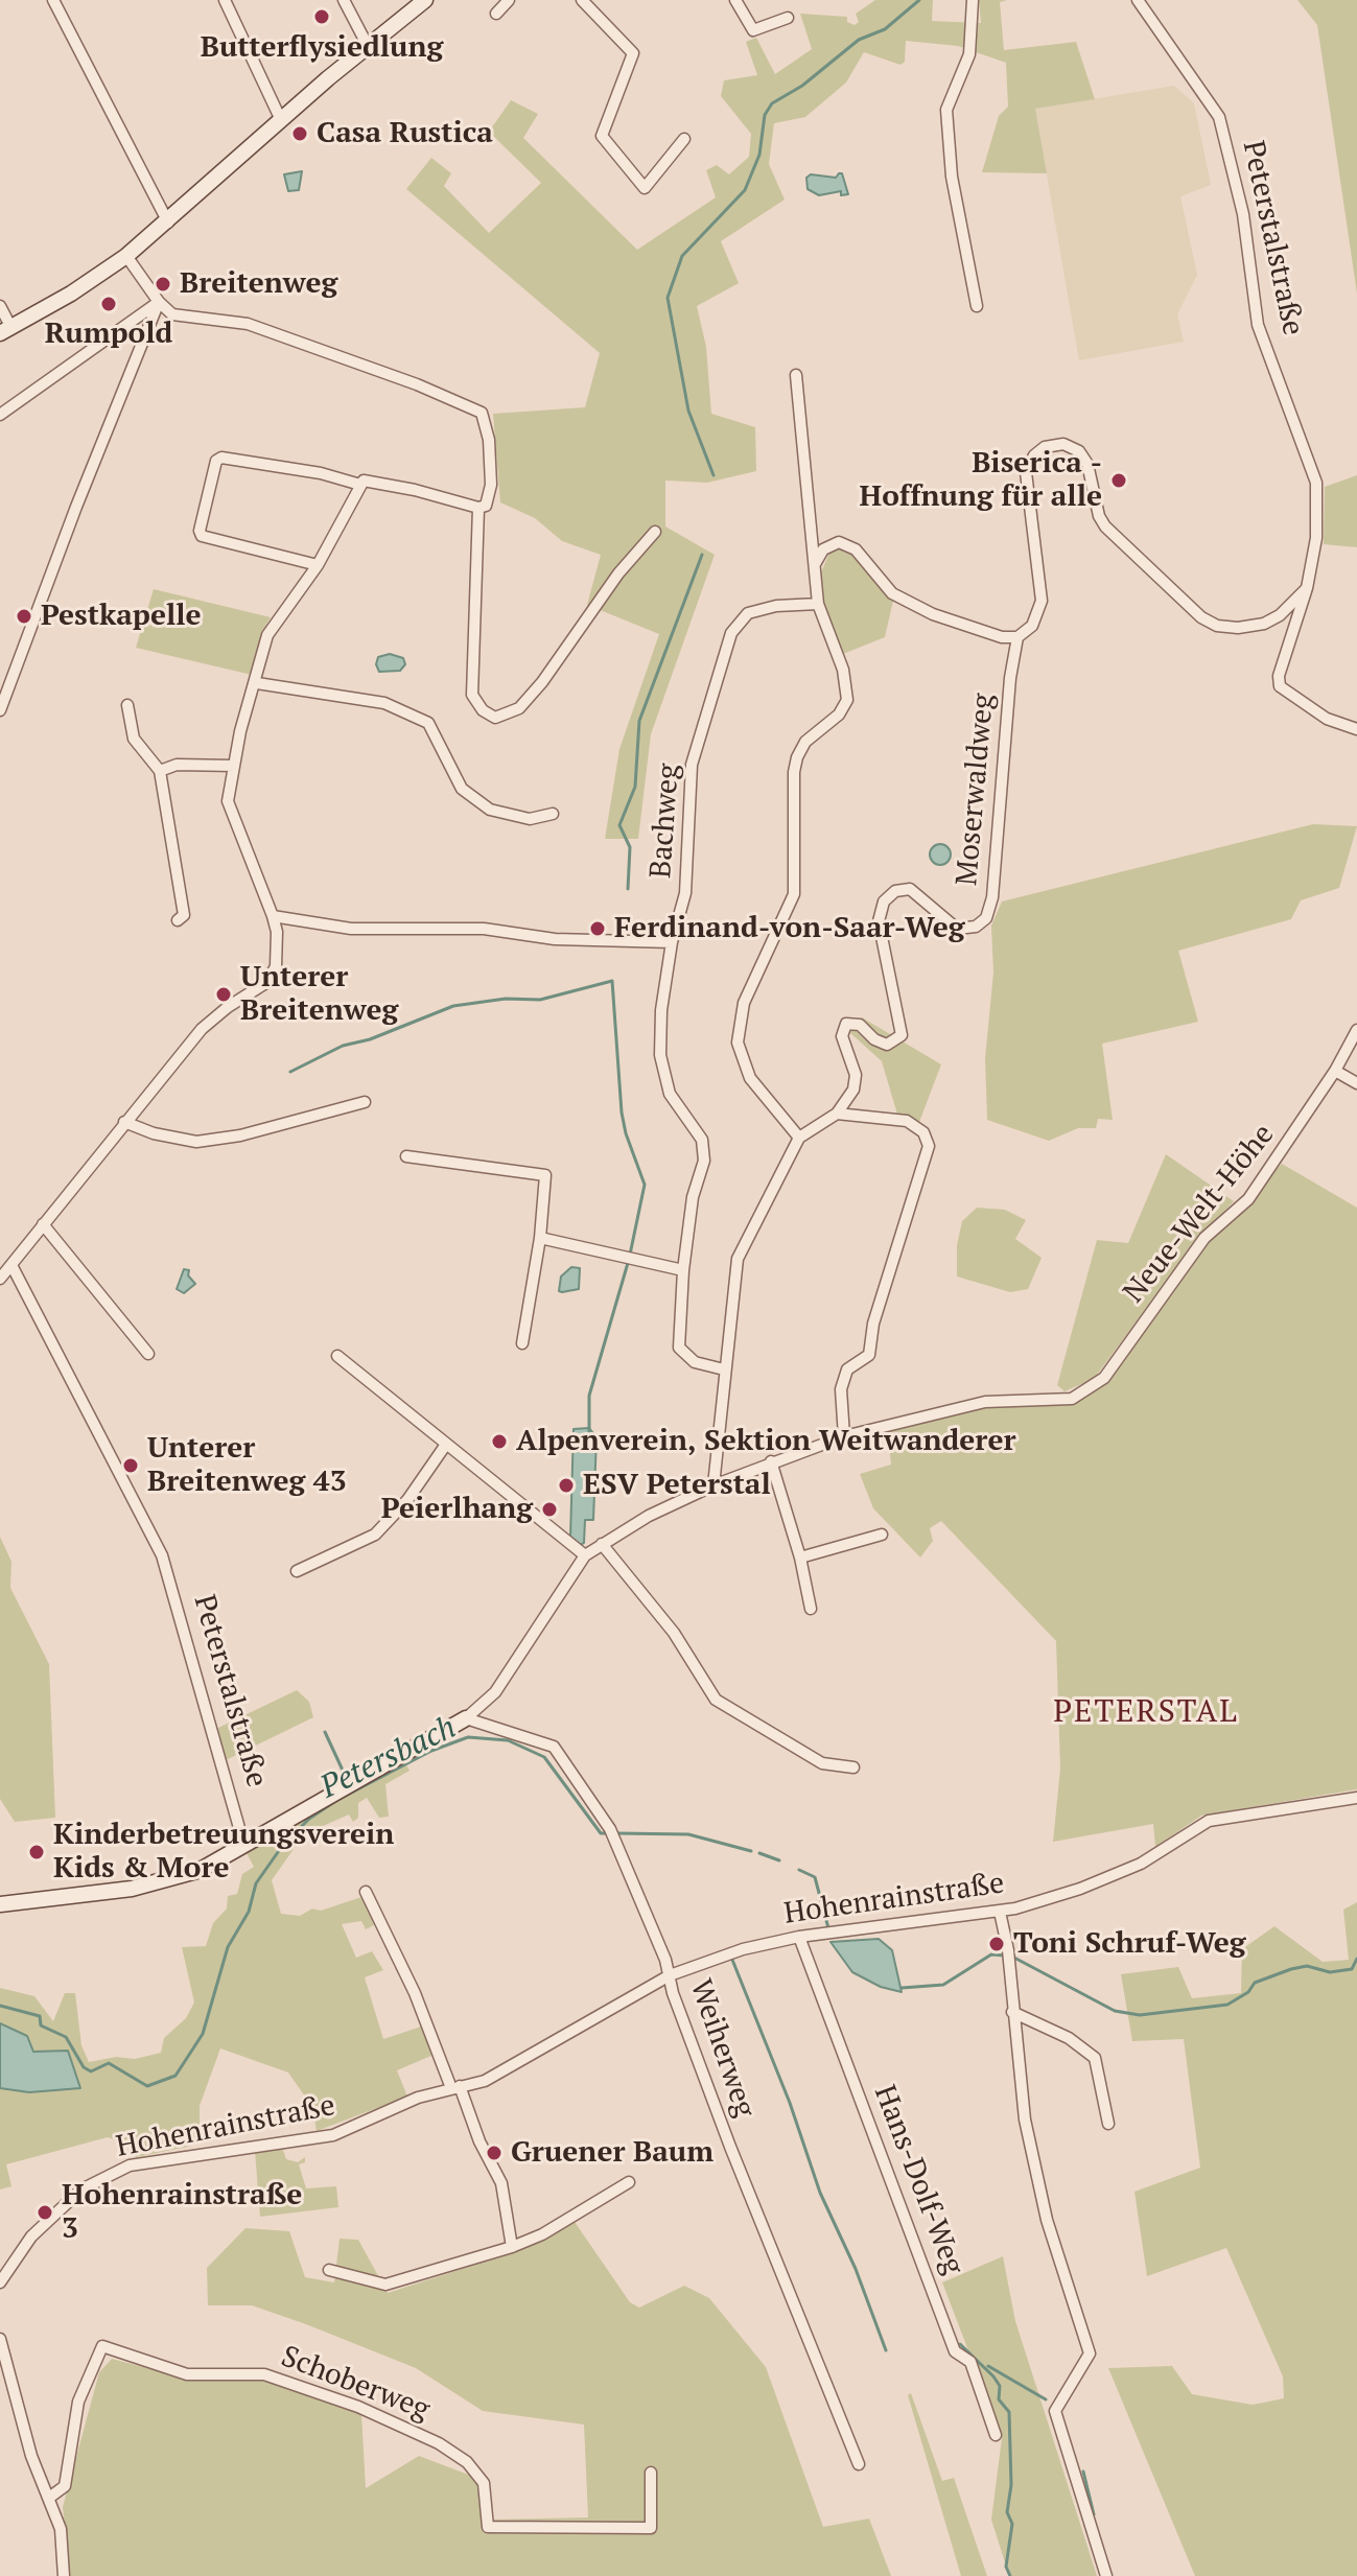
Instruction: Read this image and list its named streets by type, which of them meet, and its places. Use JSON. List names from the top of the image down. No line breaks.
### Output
{"streets":{"main road":["Peterstalstraße"],"street":["Moserwaldweg","Bachweg","Neue-Welt-Höhe","Hohenrainstraße","Weiherweg","Hans-Dolf-Weg","Schoberweg"]},"crossings":[["Peterstalstraße","Neue-Welt-Höhe"],["Peterstalstraße","Weiherweg"],["Hohenrainstraße","Weiherweg"],["Hohenrainstraße","Hans-Dolf-Weg"]],"districts":["PETERSTAL"],"water":["Petersbach"],"places":["Butterflysiedlung","Casa Rustica","Breitenweg","Rumpold","Biserica - Hoffnung für alle","Pestkapelle","Ferdinand-von-Saar-Weg","Unterer Breitenweg","Alpenverein, Sektion Weitwanderer","Unterer Breitenweg 43","ESV Peterstal","Peierlhang","Kinderbetreuungsverein Kids & More","Toni Schruf-Weg","Gruener Baum","Hohenrainstraße 3"]}
